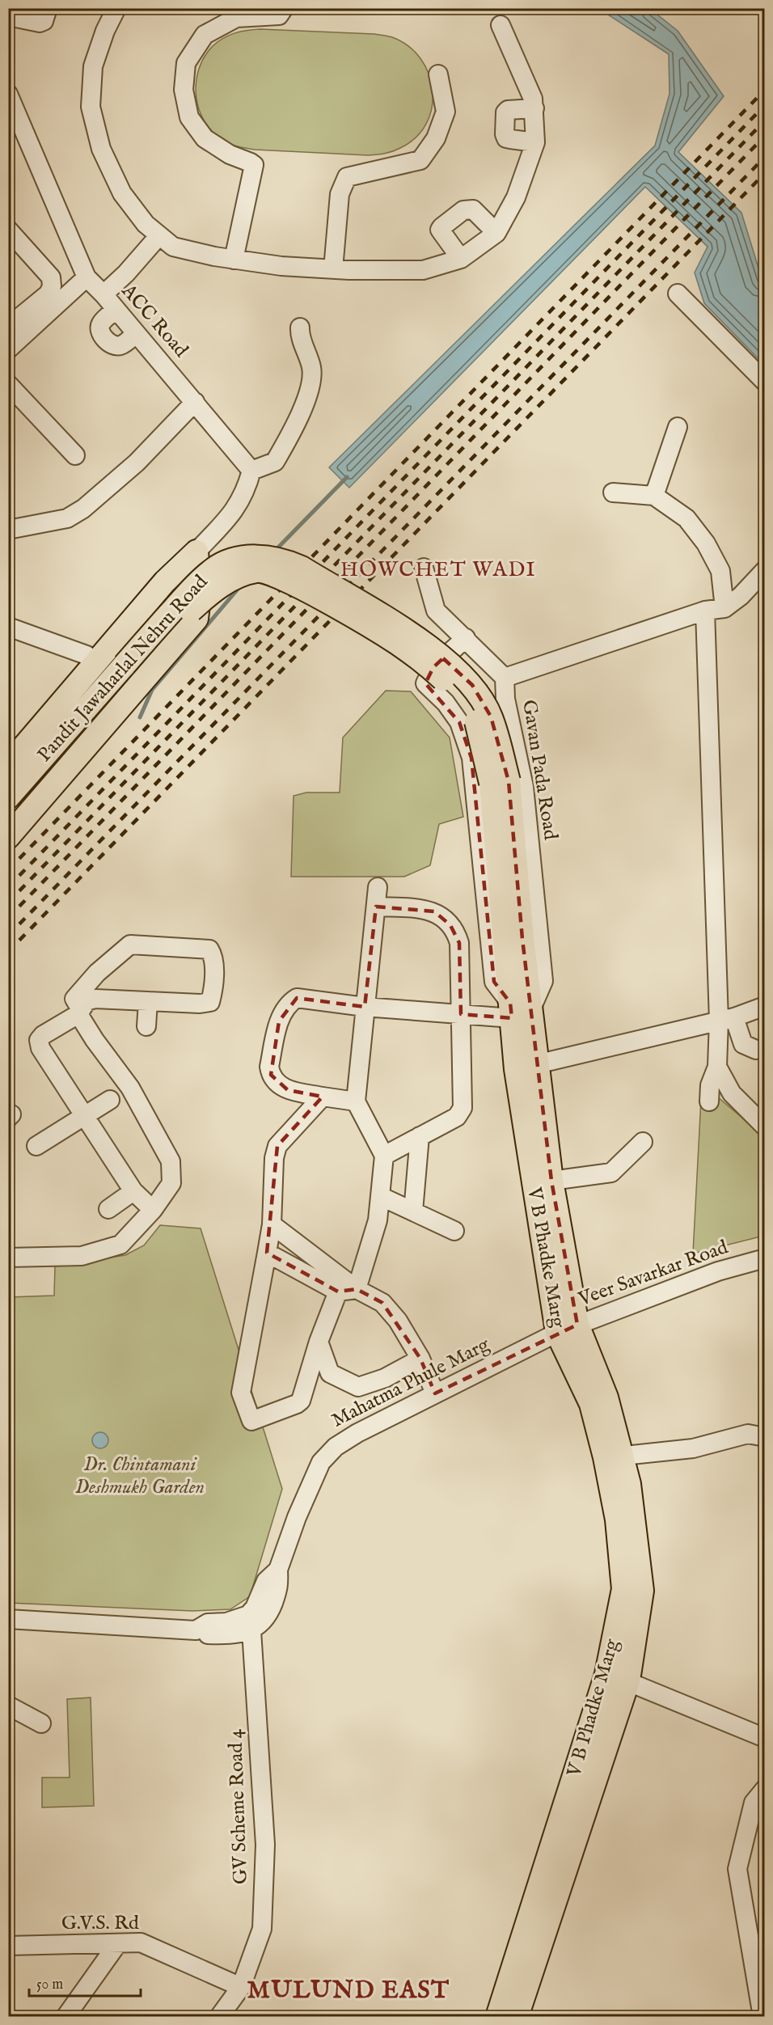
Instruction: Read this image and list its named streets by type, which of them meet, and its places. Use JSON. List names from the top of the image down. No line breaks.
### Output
{"streets":{"main road":["Pandit Jawaharlal Nehru Road","V B Phadke Marg"],"street":["ACC Road","Gavan Pada Road","Veer Savarkar Road","Mahatma Phule Marg","GV Scheme Road 4","G.V.S. Rd"]},"crossings":[["Pandit Jawaharlal Nehru Road","V B Phadke Marg"],["Gavan Pada Road","V B Phadke Marg"],["V B Phadke Marg","Veer Savarkar Road"],["V B Phadke Marg","Mahatma Phule Marg"],["Veer Savarkar Road","Mahatma Phule Marg"],["Mahatma Phule Marg","GV Scheme Road 4"],["GV Scheme Road 4","G.V.S. Rd"]],"districts":["HOWCHET WADI","MULUND EAST"],"parks":["Dr. Chintamani Deshmukh Garden"],"scale_bar":"50 m"}
